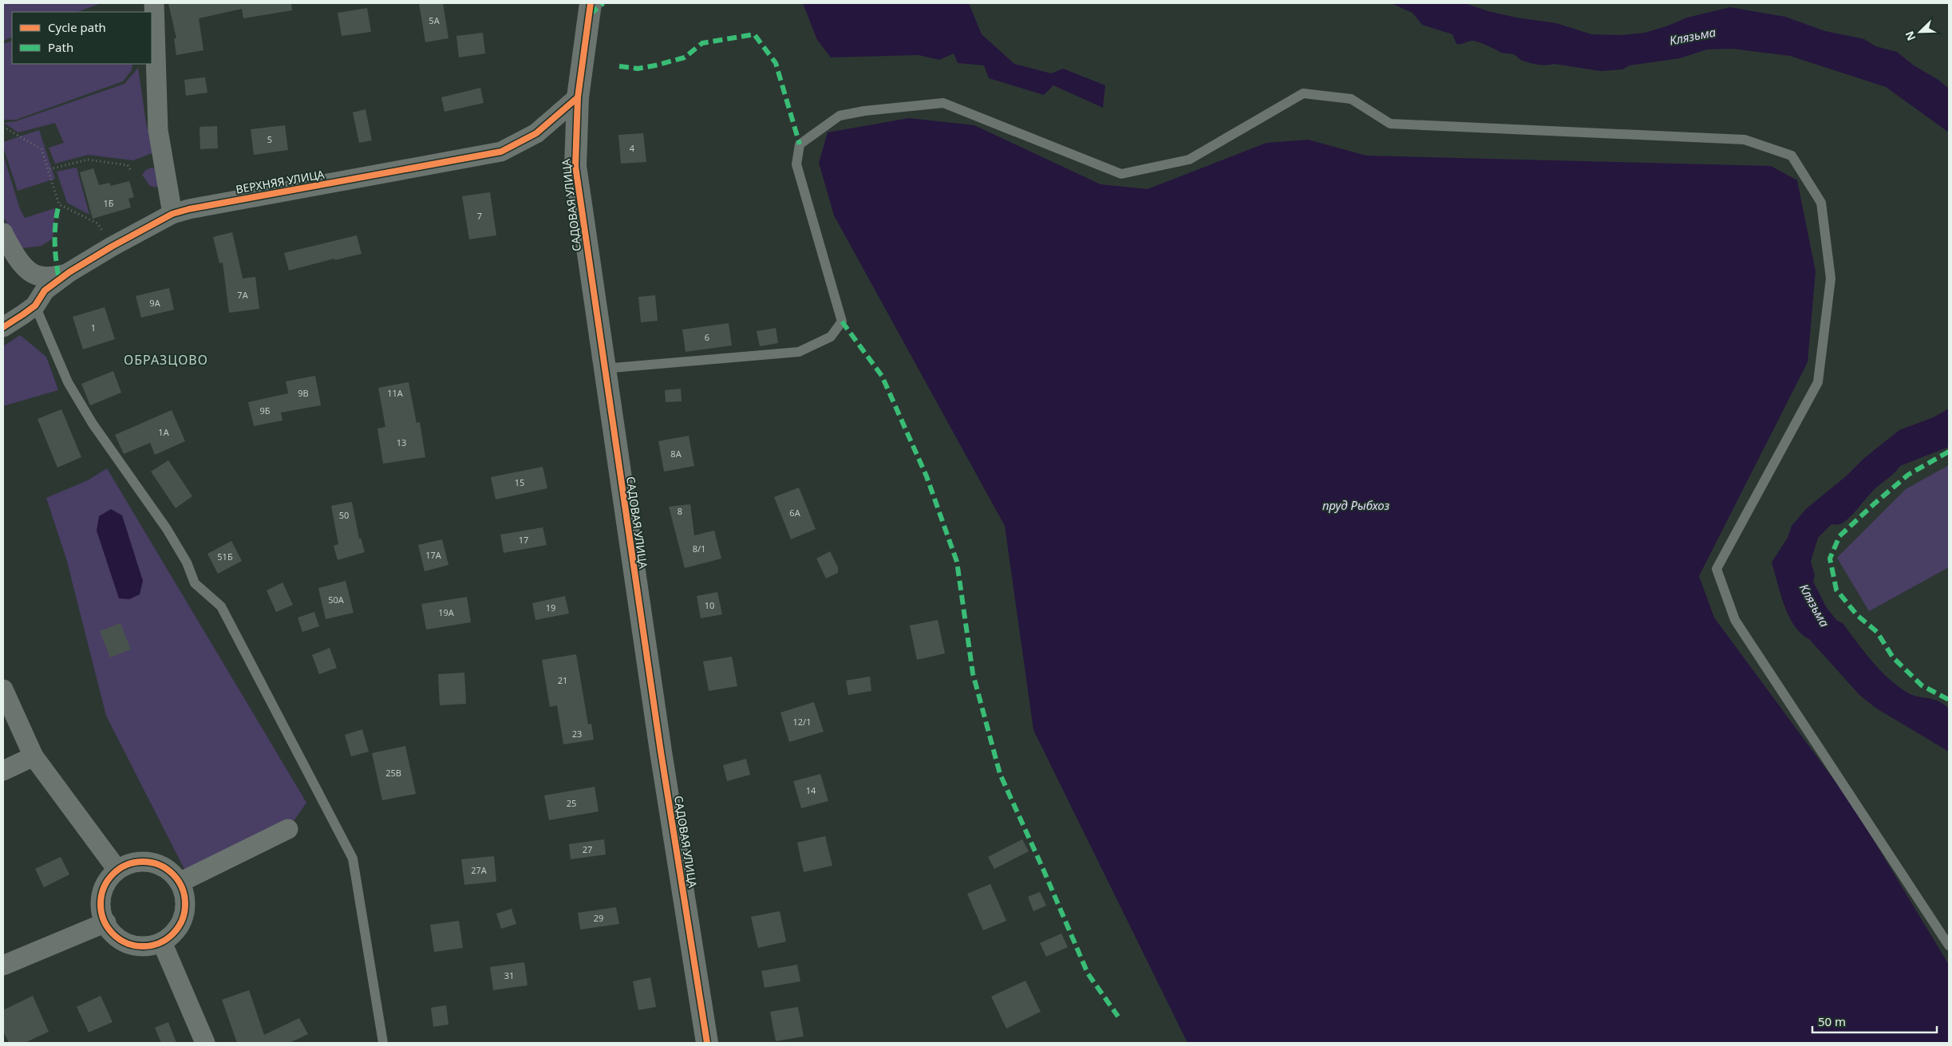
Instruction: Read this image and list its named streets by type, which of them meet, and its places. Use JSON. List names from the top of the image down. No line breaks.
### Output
{"streets":{"street":["ВЕРХНЯЯ УЛИЦА","САДОВАЯ УЛИЦА"]},"crossings":[["ВЕРХНЯЯ УЛИЦА","САДОВАЯ УЛИЦА"]],"districts":["ОБРАЗЦОВО"],"water":["Клязьма","пруд Рыбхоз"],"house_numbers":["5А","5","4","1Б","7","7А","9А","1","6","9В","11А","9Б","1А","13","8А","15","8","6А","50","17","8/1","17А","51Б","50А","10","19","19А","21","12/1","23","25В","14","25","27","27А","29","31"],"legend":["Cycle path","Path"],"scale_bar":"50 m","north":"bottom left"}
